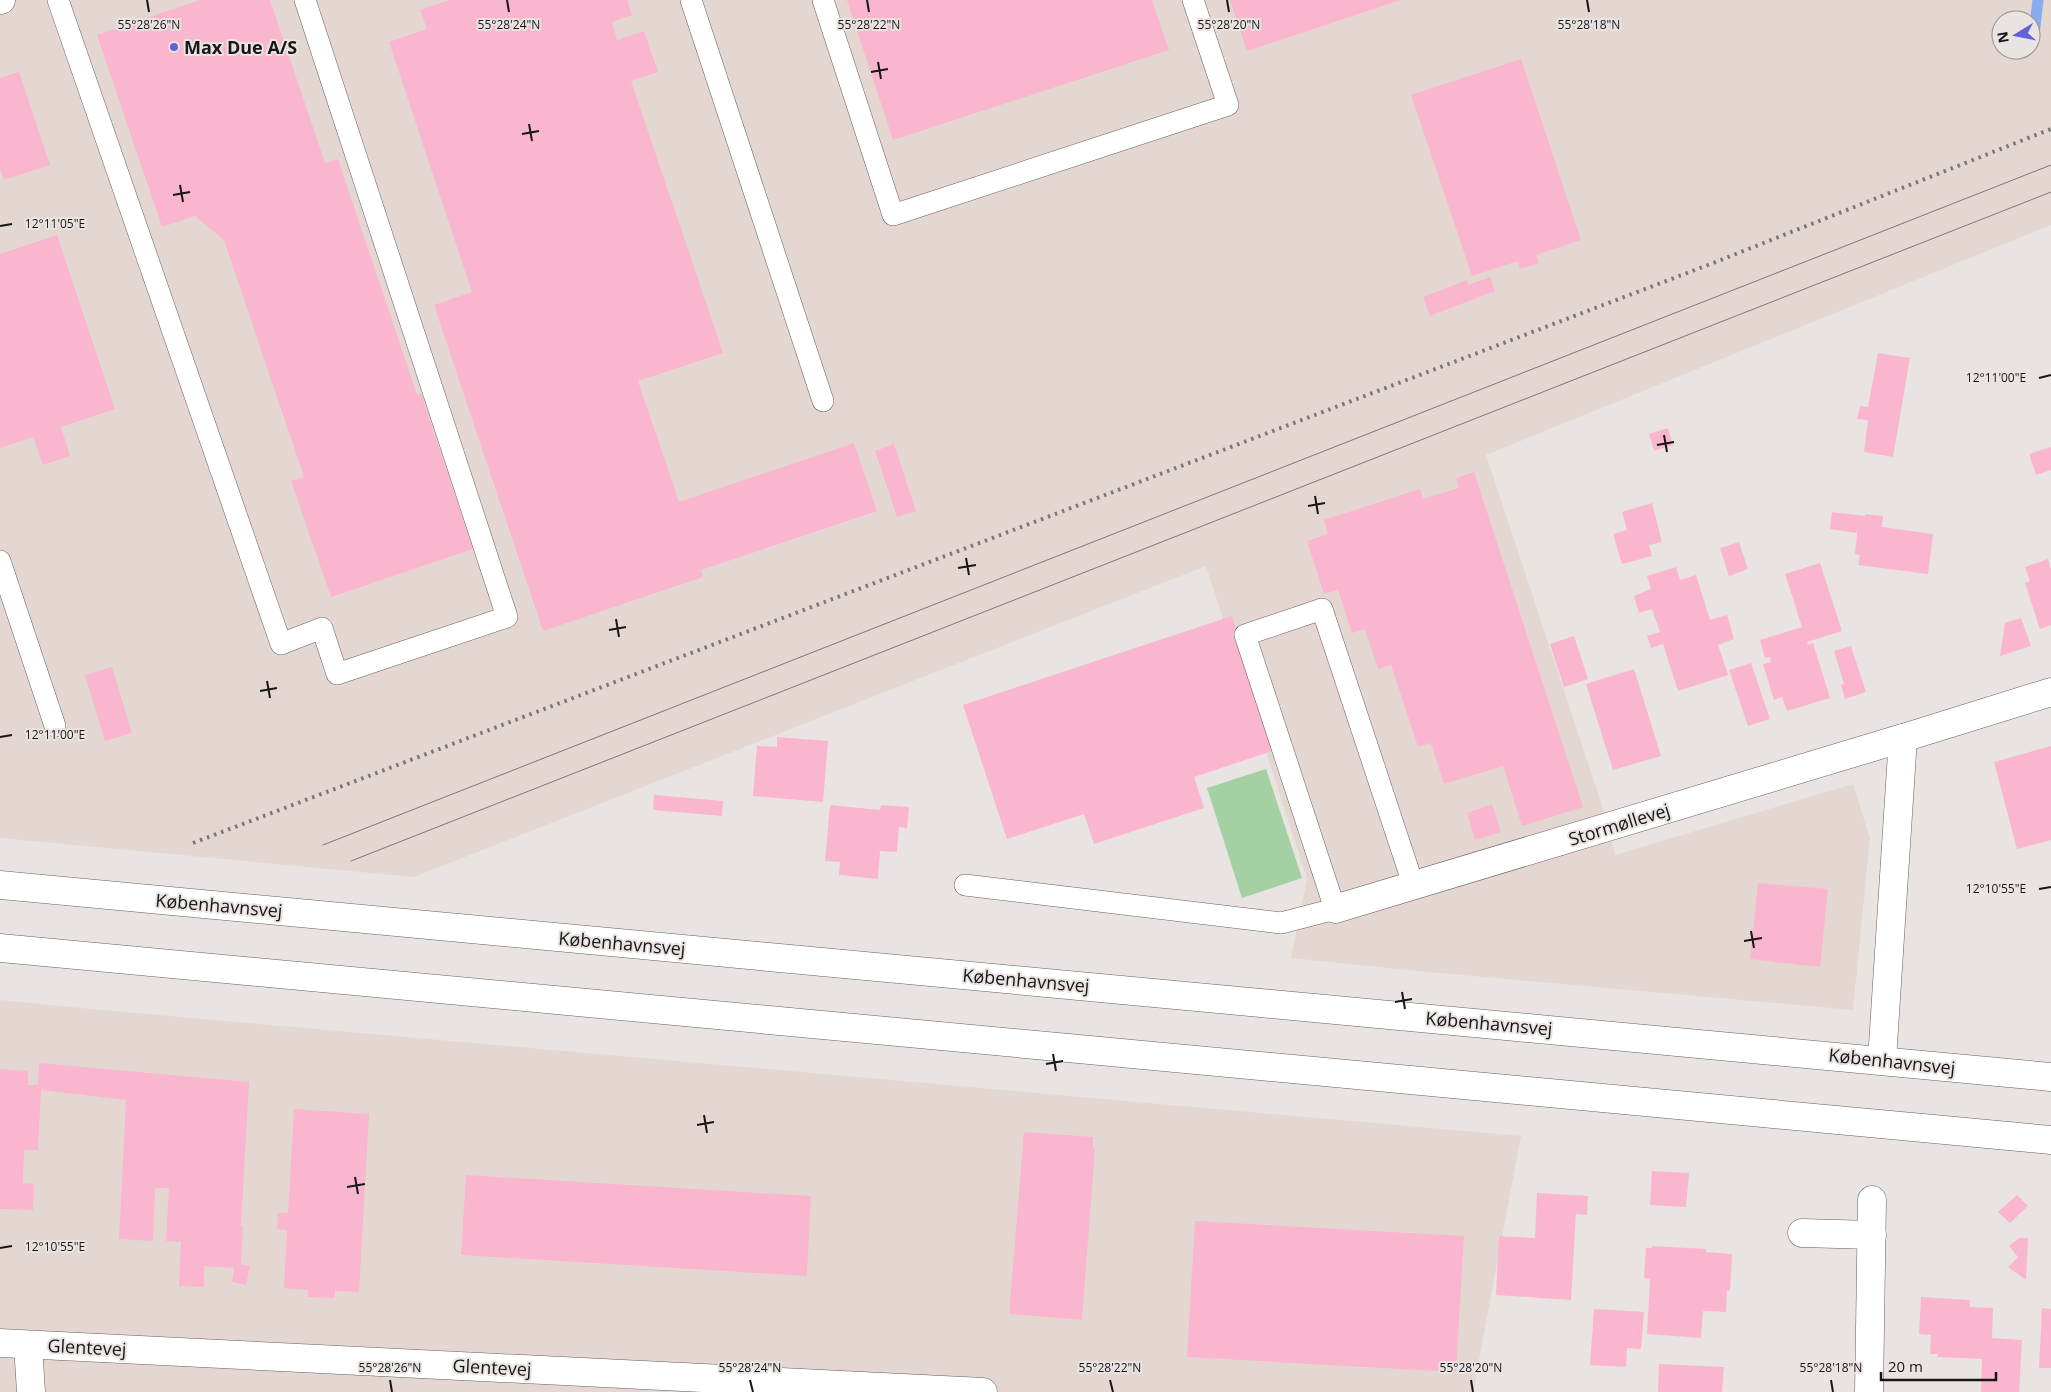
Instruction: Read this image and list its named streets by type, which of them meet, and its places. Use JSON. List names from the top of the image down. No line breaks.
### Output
{"streets":{"main road":["Stormøllevej","Københavnsvej","Glentevej"]},"places":["Max Due A/S"],"scale_bar":"20 m","north":"left","coordinates":["55°28'26\"N","55°28'24\"N","55°28'22\"N","55°28'20\"N","55°28'18\"N","12°11'05\"E","12°11'00\"E","12°10'55\"E"]}
